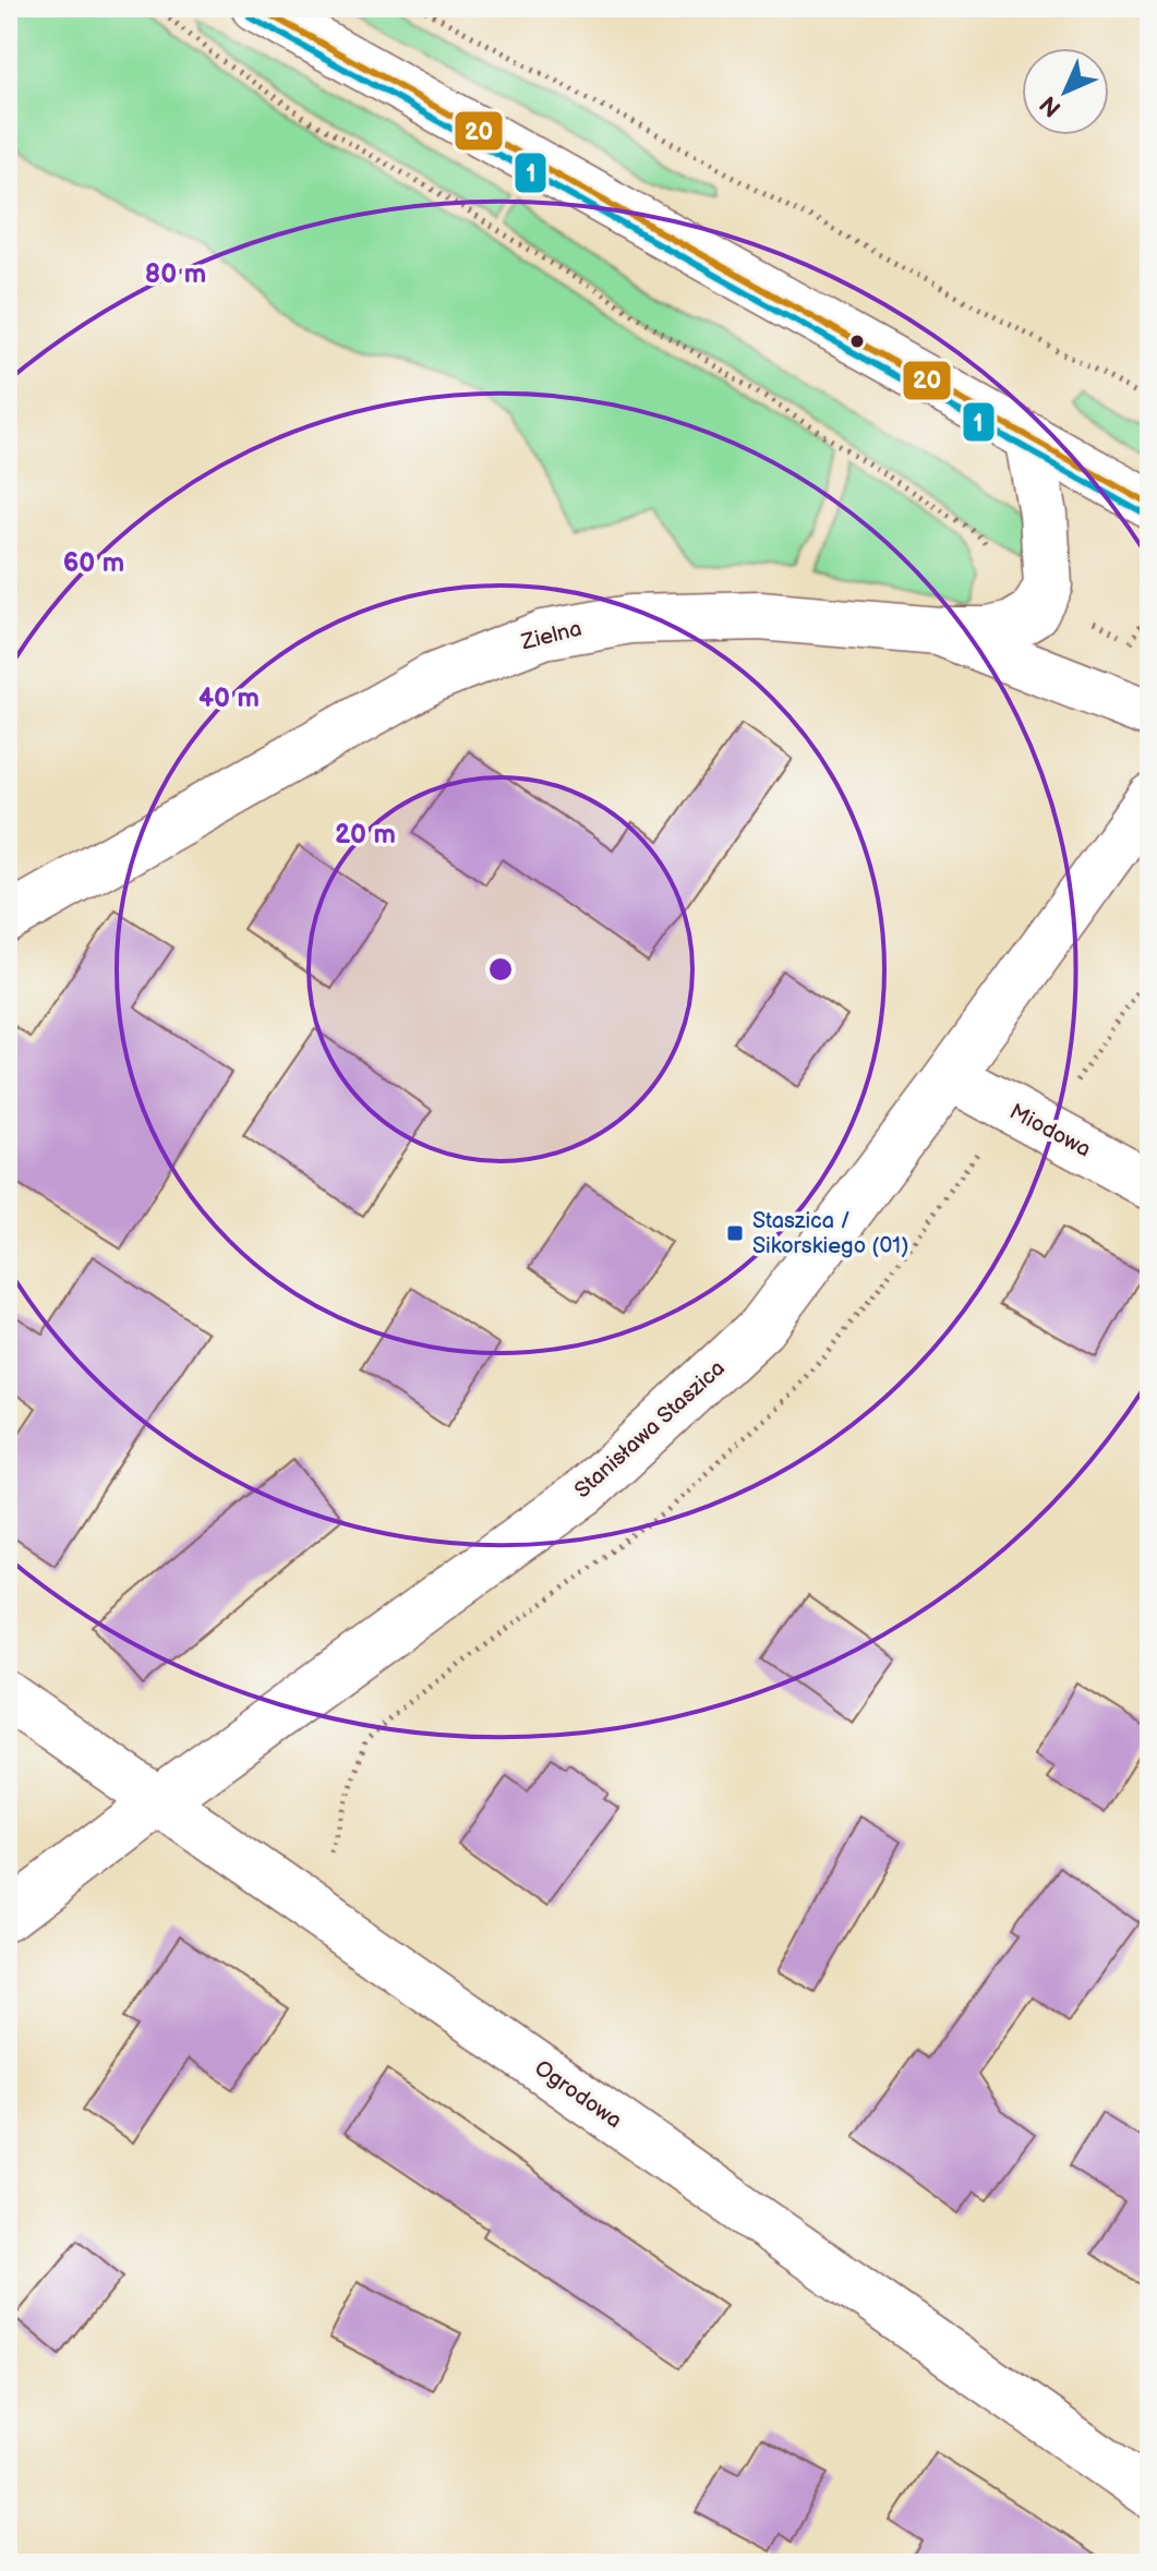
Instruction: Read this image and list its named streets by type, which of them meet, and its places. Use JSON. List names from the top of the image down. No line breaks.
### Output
{"streets":{"street":["Zielna","Miodowa","Stanisława Staszica","Ogrodowa"]},"crossings":[["Miodowa","Stanisława Staszica"],["Stanisława Staszica","Ogrodowa"]],"places":{"transit":["Staszica / Sikorskiego (01)"]},"lines":["transit line 20","transit line 1"],"north":"bottom left","rings":["80 m","60 m","40 m","20 m"]}
